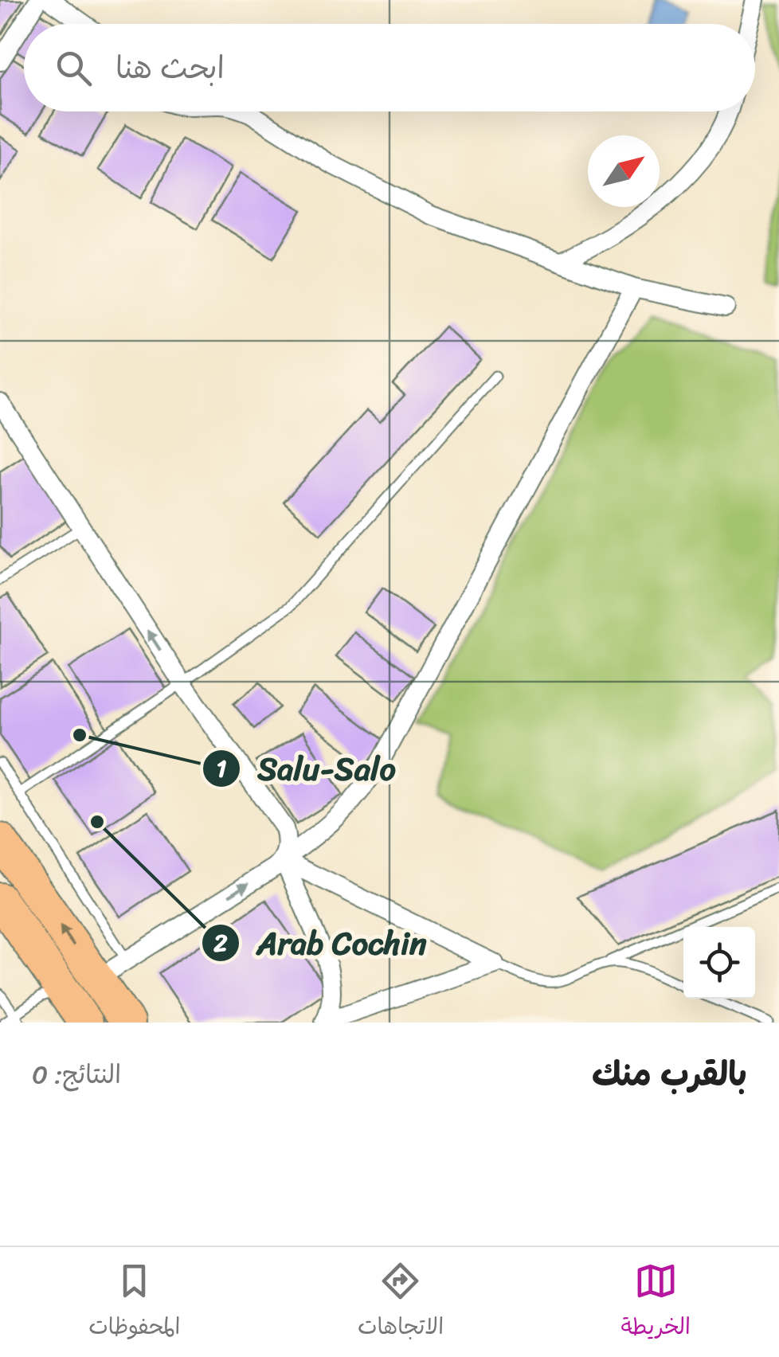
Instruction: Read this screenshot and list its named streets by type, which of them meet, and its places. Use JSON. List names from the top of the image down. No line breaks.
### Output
{"places":["Salu-Salo","Arab Cochin"],"north":"top right","page":{"search":"ابحث هنا","heading":["بالقرب منك","النتائج: 0"],"nav":["الخريطة","الاتجاهات","المحفوظات"]}}
